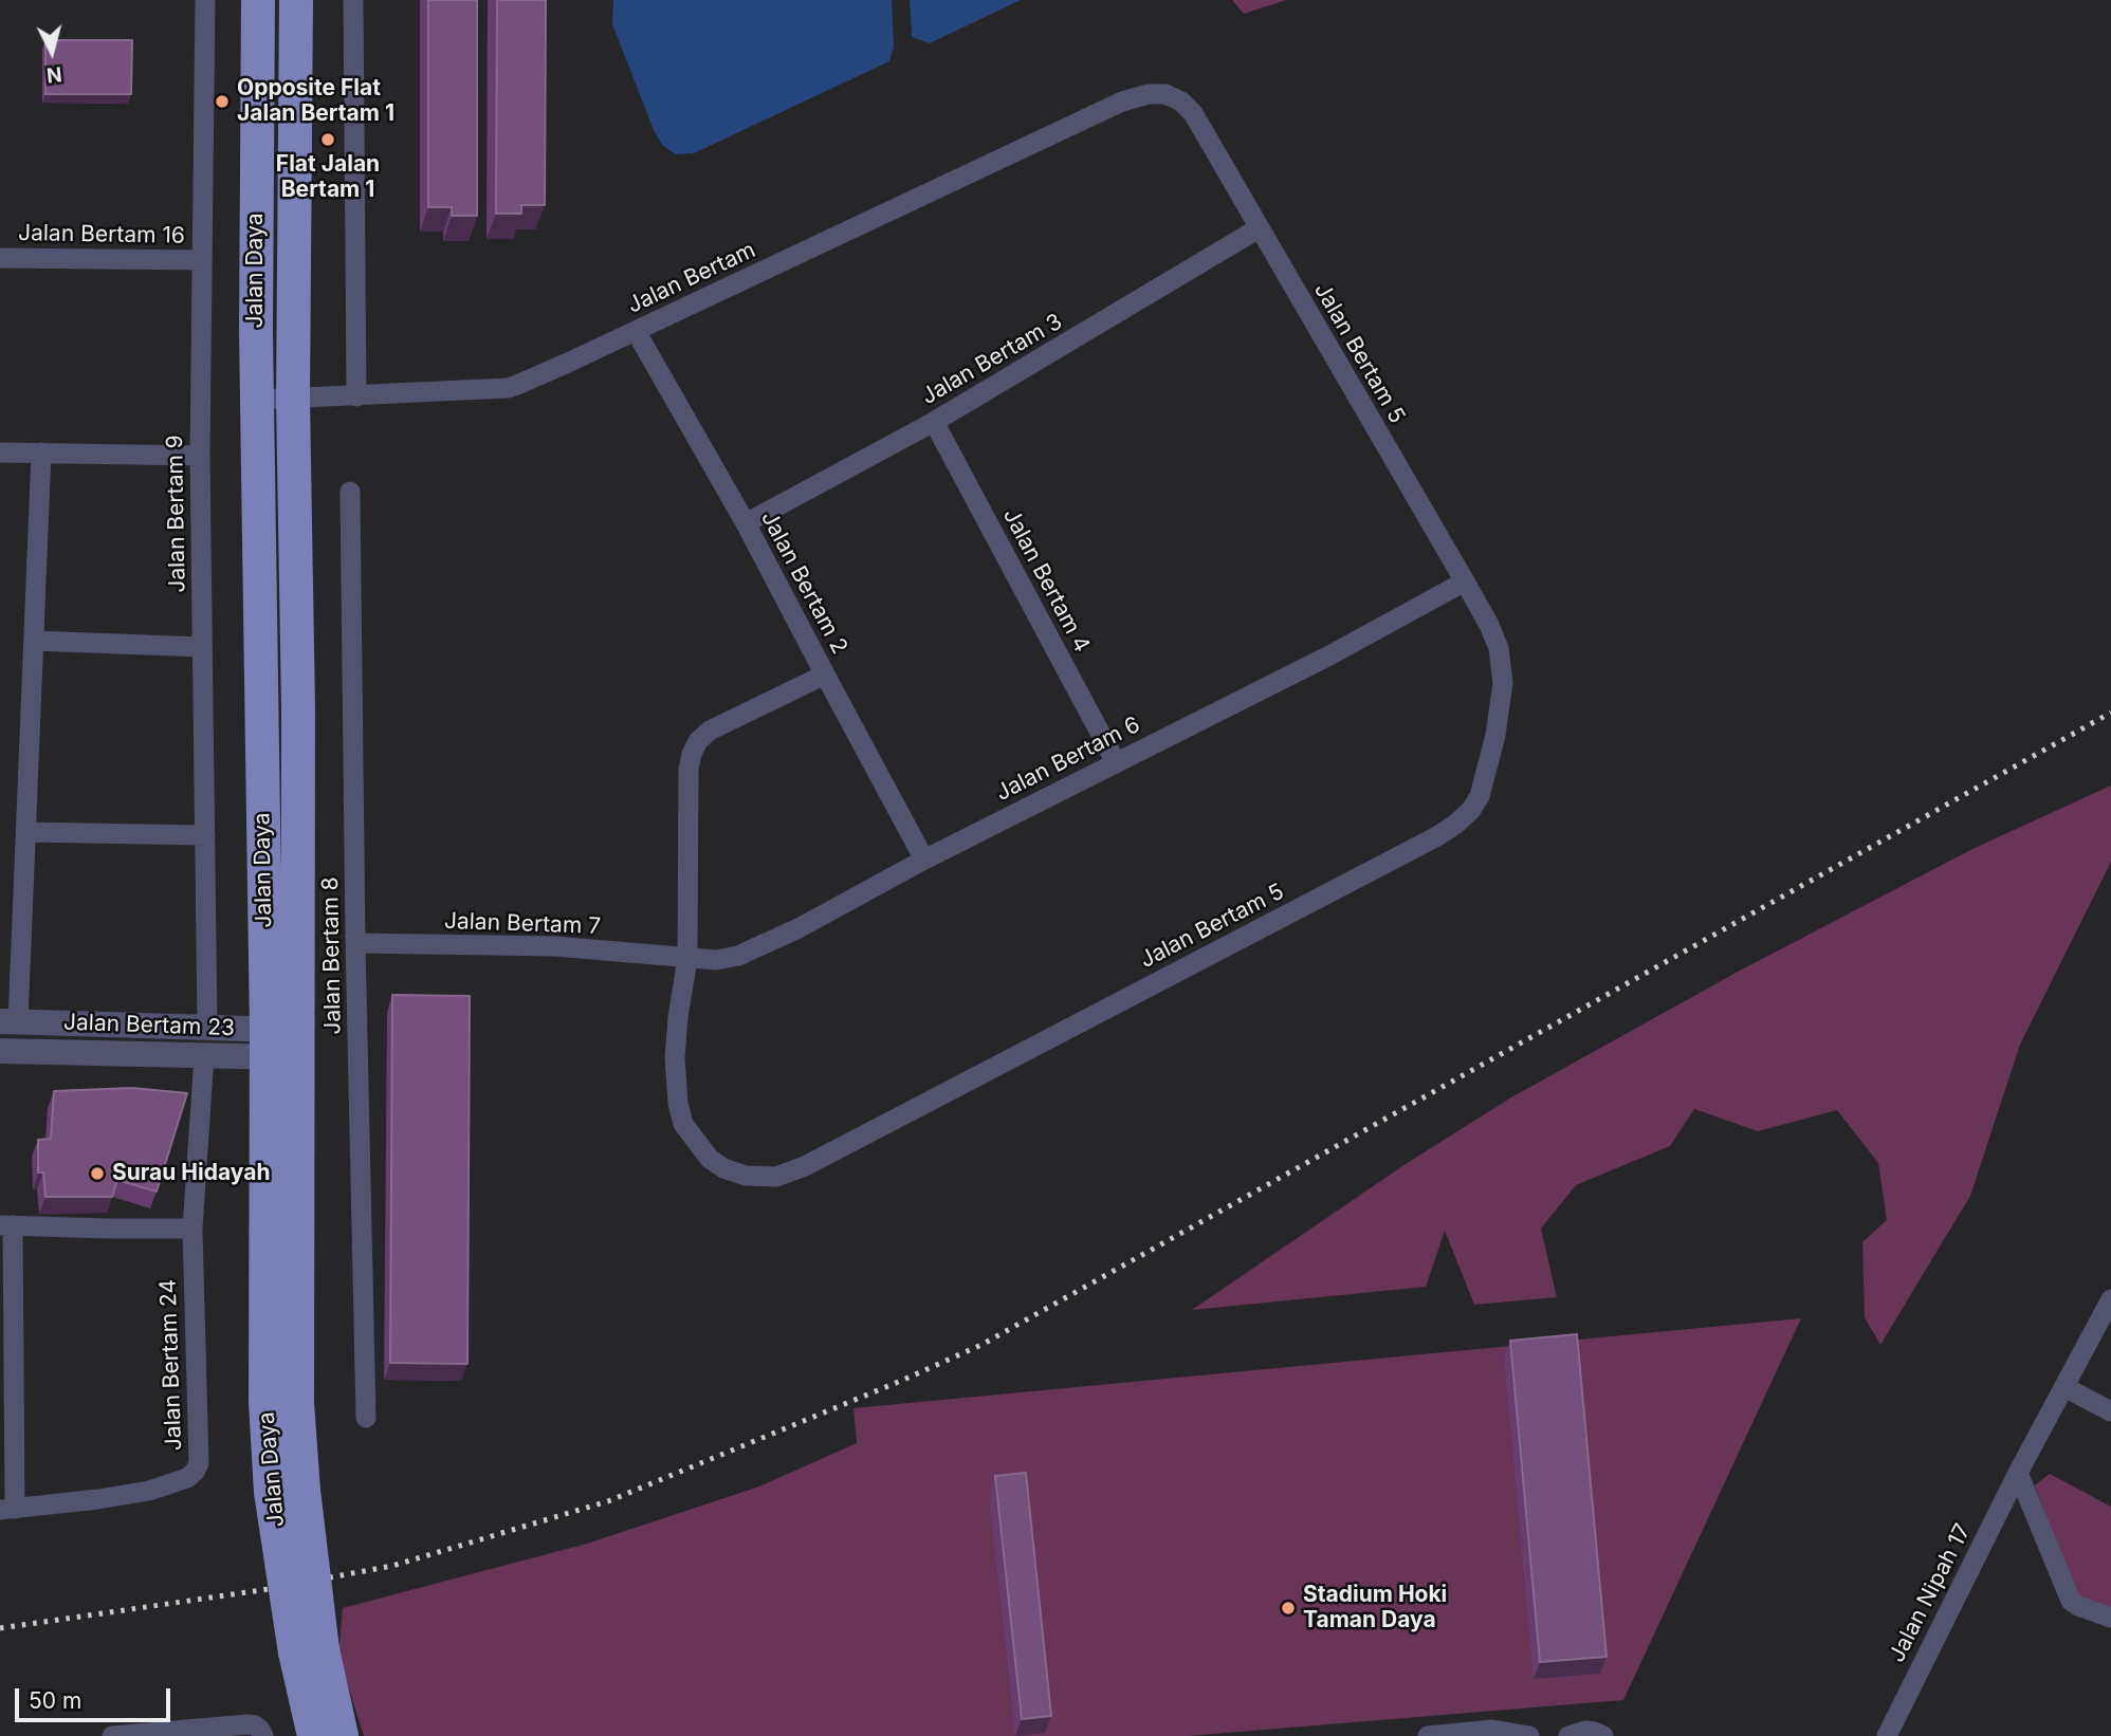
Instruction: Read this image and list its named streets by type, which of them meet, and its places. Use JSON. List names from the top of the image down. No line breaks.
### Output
{"streets":{"main road":["Jalan Daya"],"street":["Jalan Bertam 16","Jalan Bertam","Jalan Bertam 5","Jalan Bertam 3","Jalan Bertam 9","Jalan Bertam 4","Jalan Bertam 2","Jalan Bertam 6","Jalan Bertam 7","Jalan Bertam 8","Jalan Bertam 23","Jalan Bertam 24","Jalan Nipah 17"]},"crossings":[["Jalan Bertam 16","Jalan Bertam 9"],["Jalan Daya","Jalan Bertam"],["Jalan Daya","Jalan Bertam 23"],["Jalan Bertam","Jalan Bertam 5"],["Jalan Bertam","Jalan Bertam 2"],["Jalan Bertam 5","Jalan Bertam 3"],["Jalan Bertam 5","Jalan Bertam 2"],["Jalan Bertam 5","Jalan Bertam 6"],["Jalan Bertam 5","Jalan Bertam 7"],["Jalan Bertam 3","Jalan Bertam 4"],["Jalan Bertam 3","Jalan Bertam 2"],["Jalan Bertam 9","Jalan Bertam 23"],["Jalan Bertam 4","Jalan Bertam 6"],["Jalan Bertam 2","Jalan Bertam 6"],["Jalan Bertam 6","Jalan Bertam 7"],["Jalan Bertam 7","Jalan Bertam 8"],["Jalan Bertam 23","Jalan Bertam 24"]],"places":["Opposite Flat Jalan Bertam 1","Flat Jalan Bertam 1","Surau Hidayah","Stadium Hoki Taman Daya"],"scale_bar":"50 m","north":"bottom"}
